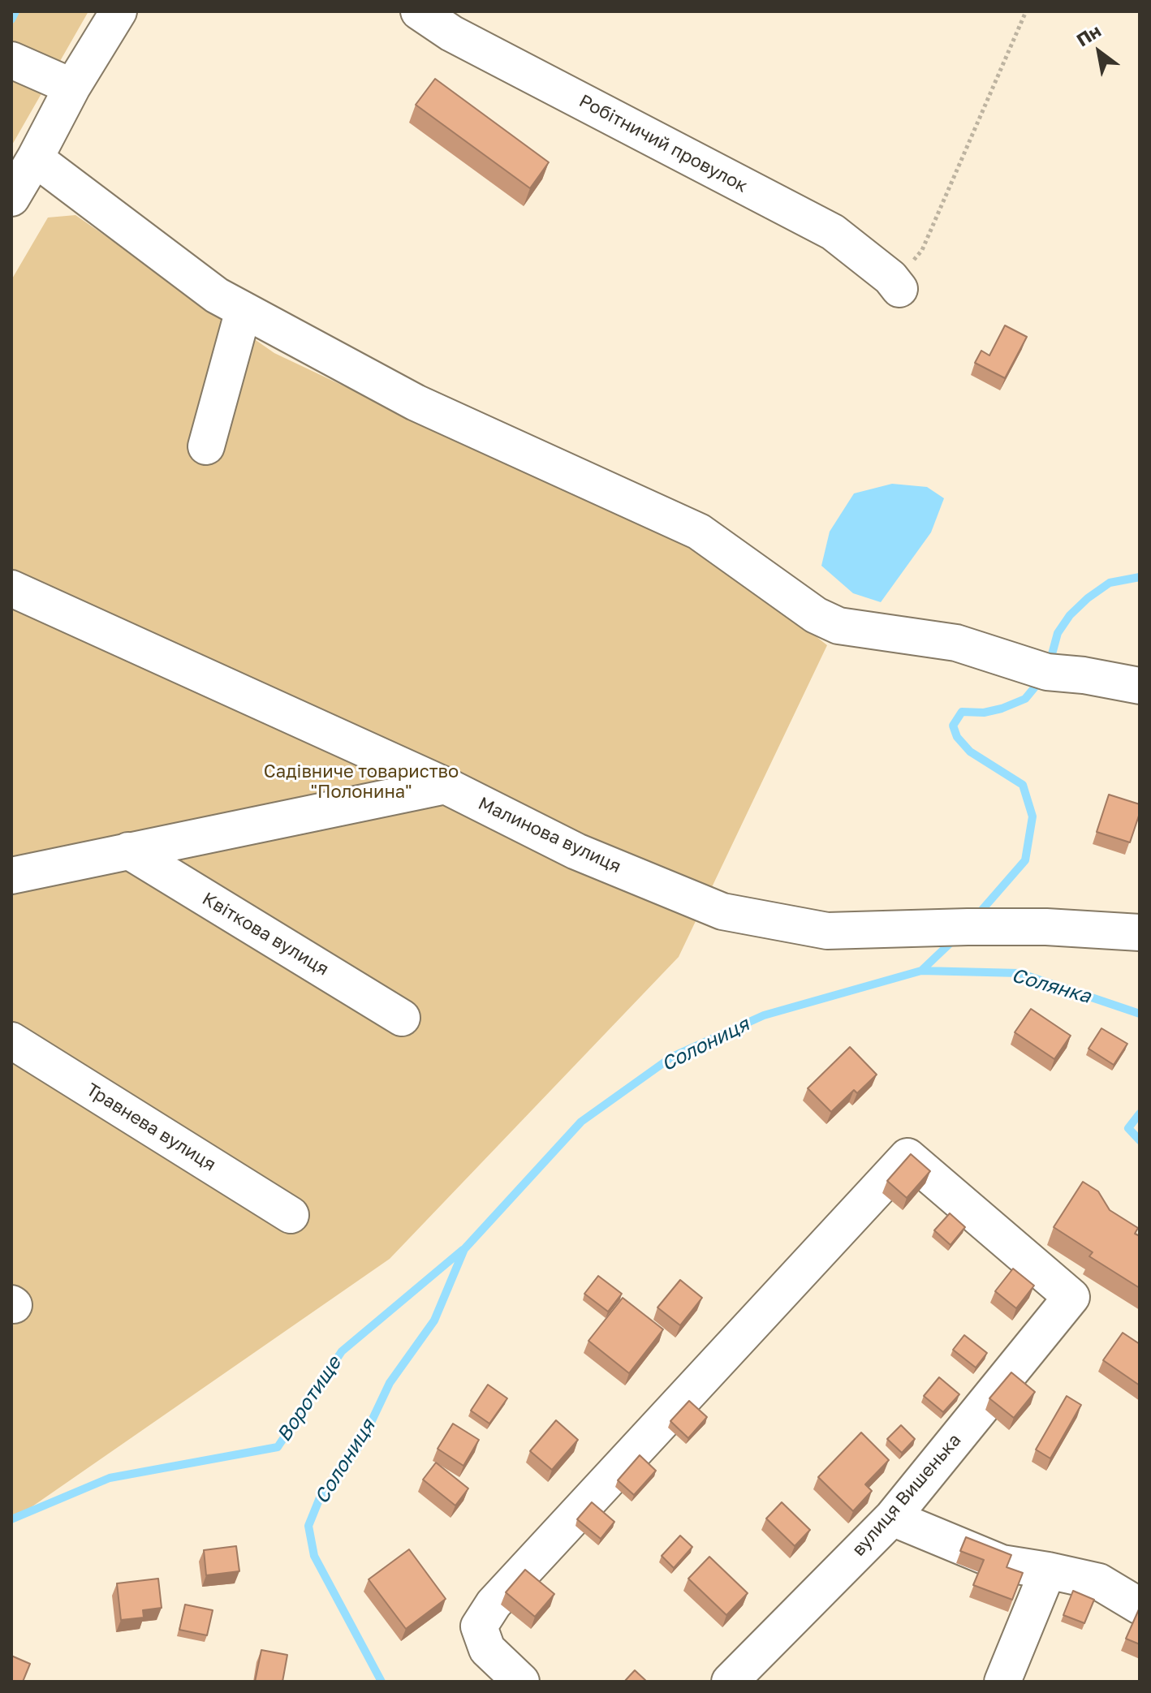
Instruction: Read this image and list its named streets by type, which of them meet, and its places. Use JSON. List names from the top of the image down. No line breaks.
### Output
{"streets":{"street":["Робітничий провулок","Малинова вулиця","Квіткова вулиця","Травнева вулиця","вулиця Вишенька"]},"water":["Солянка","Солониця","Воротище"],"parks":["Садівниче товариство \"Полонина\""],"north":"top left"}
